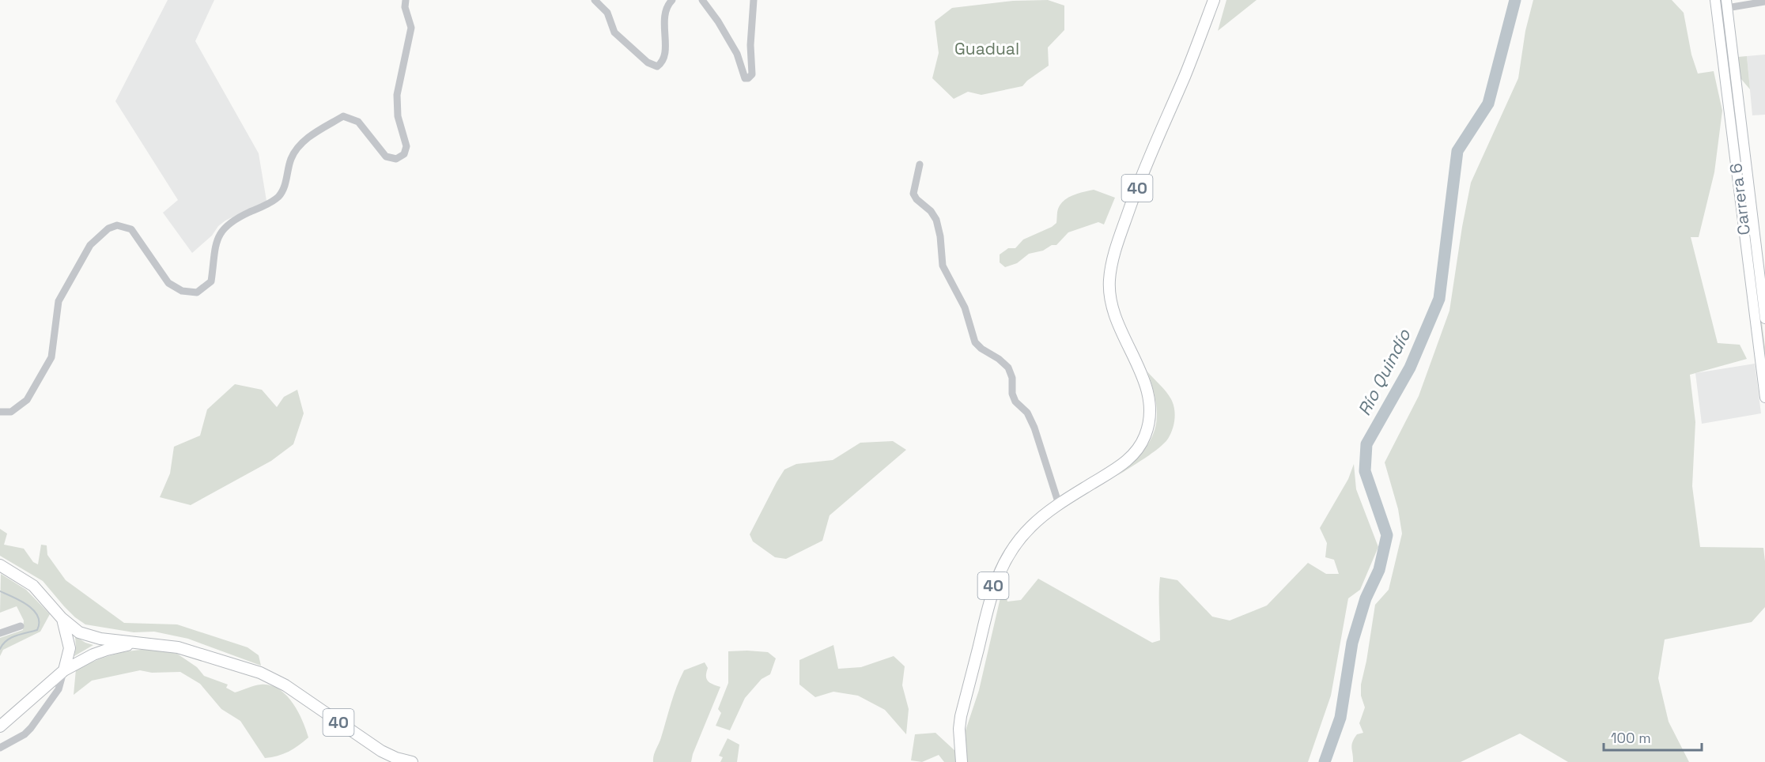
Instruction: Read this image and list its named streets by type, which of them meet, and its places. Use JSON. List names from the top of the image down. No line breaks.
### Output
{"streets":{"main road":["40","Carrera 6"]},"water":["Río Quindío"],"parks":["Guadual"],"scale_bar":"100 m"}
